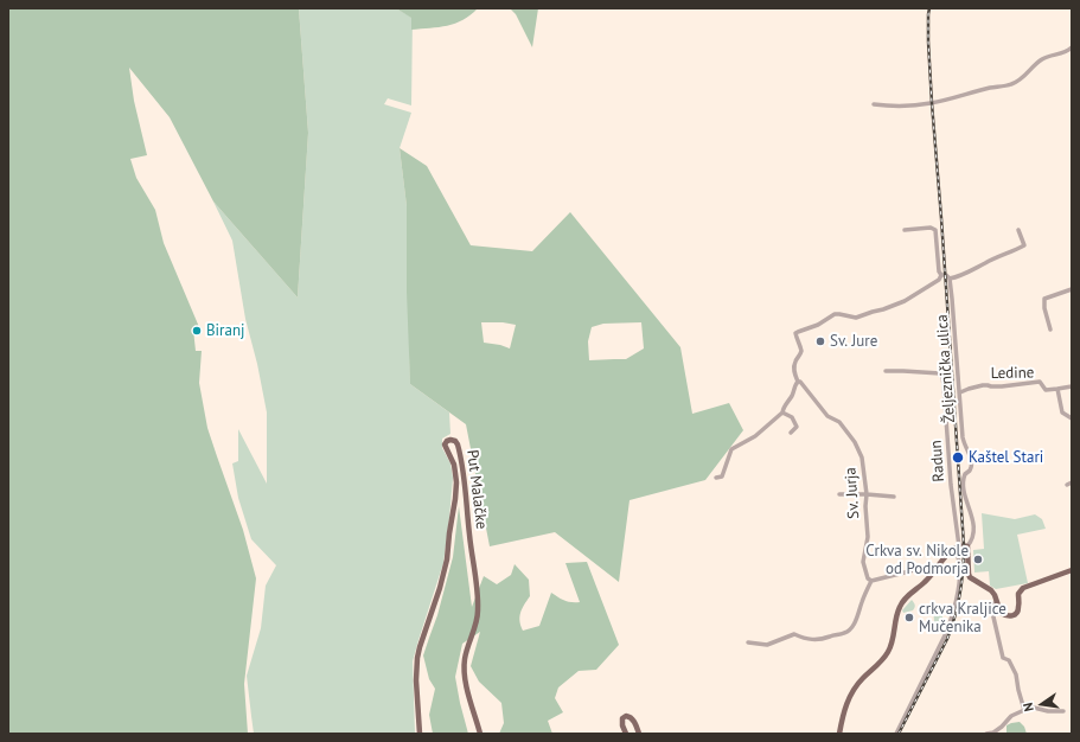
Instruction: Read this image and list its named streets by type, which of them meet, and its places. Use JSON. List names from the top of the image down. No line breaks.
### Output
{"streets":{"main road":["Put Malačke"],"street":["Željeznička ulica","Ledine","Radun","Sv. Jurja"]},"crossings":[["Željeznička ulica","Ledine"]],"places":["Biranj","Sv. Jure","Kaštel Stari","Crkva sv. Nikole od Podmorja","crkva Kraljice Mučenika"],"north":"left"}
